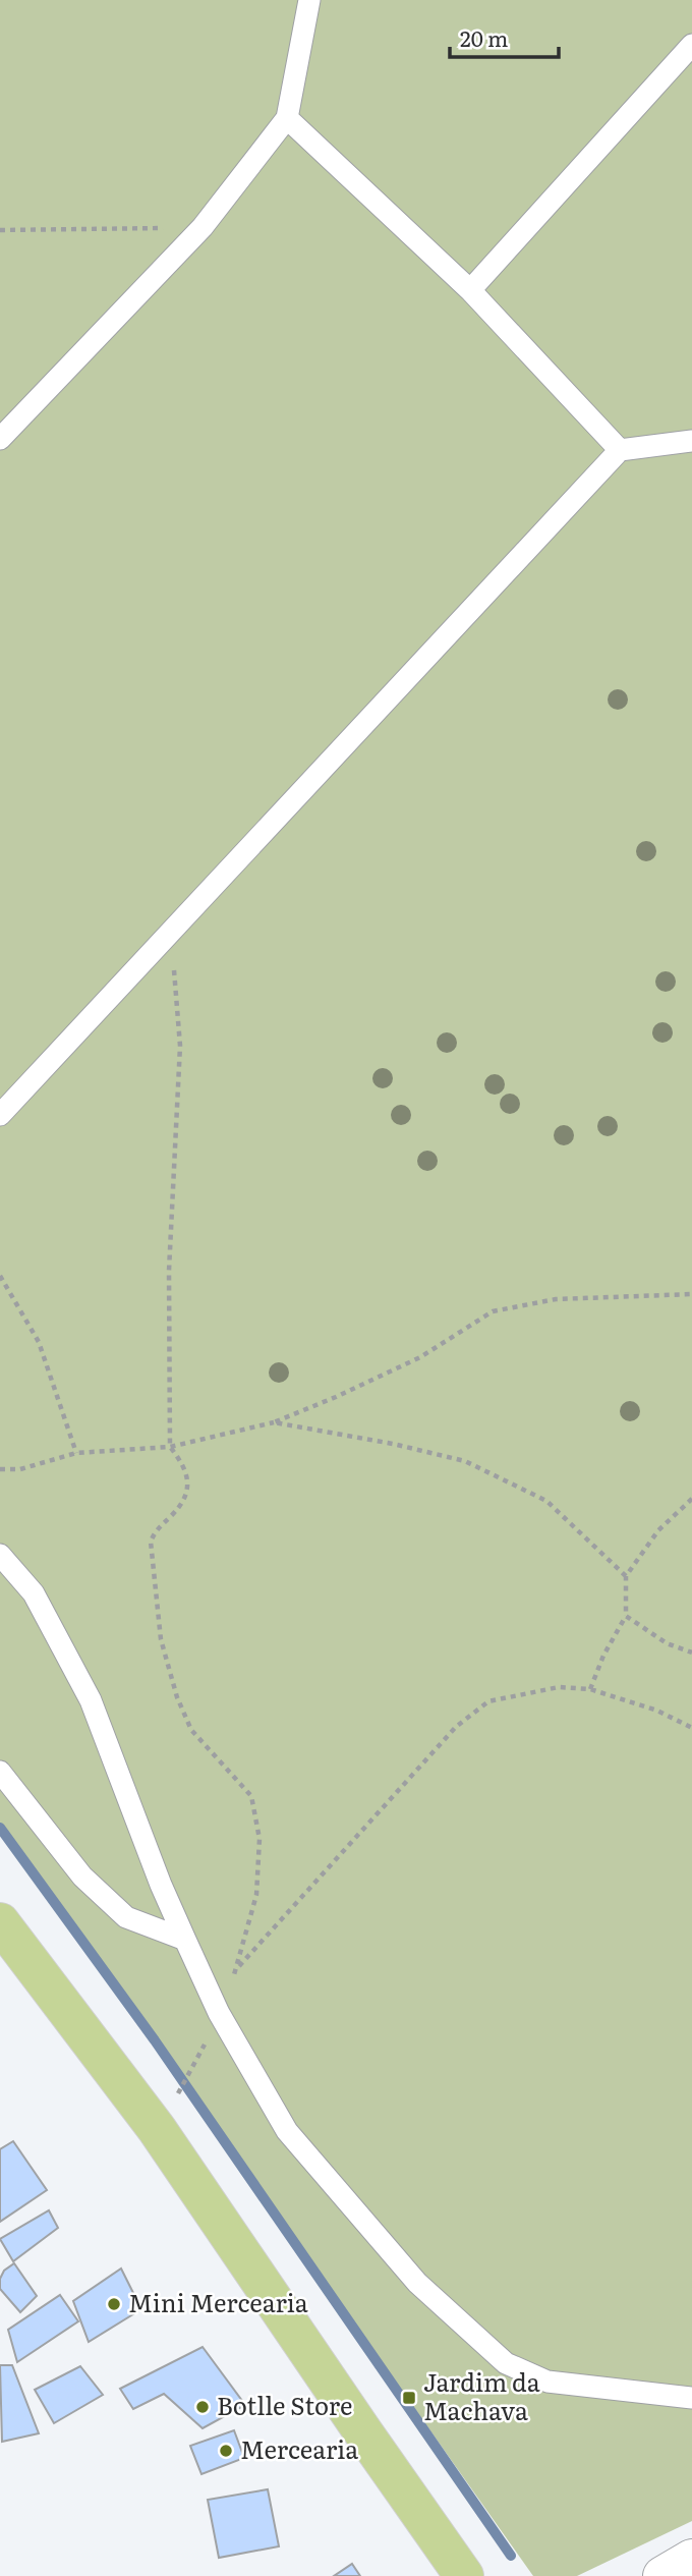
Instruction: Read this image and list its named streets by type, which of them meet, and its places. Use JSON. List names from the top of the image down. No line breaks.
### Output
{"places":{"other":["Mini Mercearia","Botlle Store","Mercearia"],"transit":["Jardim da Machava"]},"scale_bar":"20 m"}
